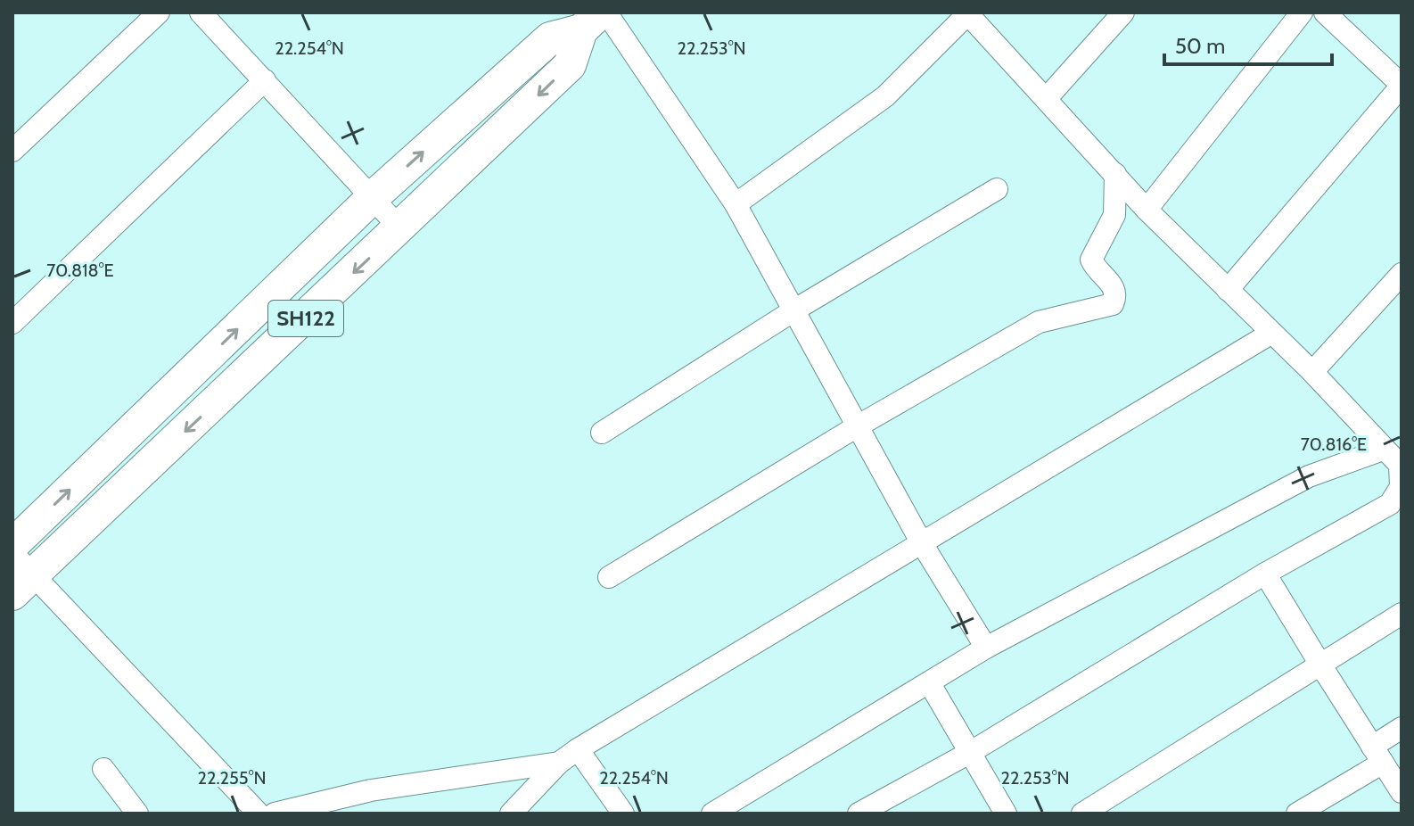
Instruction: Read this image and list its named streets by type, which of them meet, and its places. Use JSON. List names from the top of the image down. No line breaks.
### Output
{"streets":{"main road":["SH122"]},"scale_bar":"50 m","coordinates":["22.254°N","22.253°N","70.818°E","70.816°E","22.255°N"]}
